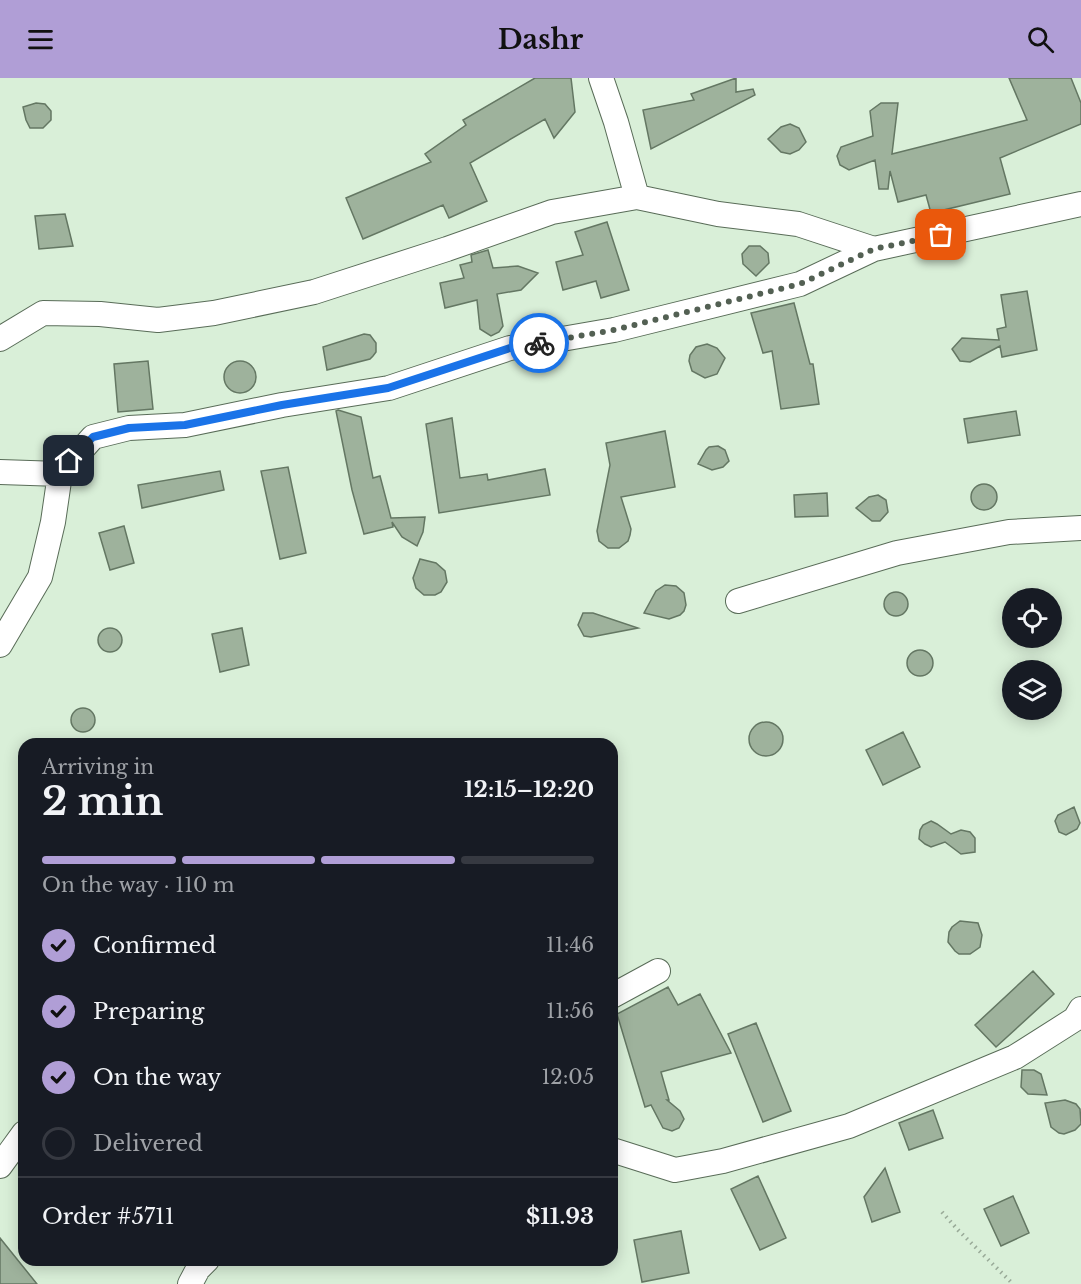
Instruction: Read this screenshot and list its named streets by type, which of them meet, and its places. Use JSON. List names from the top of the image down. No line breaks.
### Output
{"page":{"header":"Dashr","heading":["2 min","Arriving in","12:15–12:20"],"panel":["Order #5711","$11.93"],"bar":"On the way · 110 m","list":[["Confirmed","11:46"],["Preparing","11:56"],["On the way","12:05"],"Delivered"]}}
